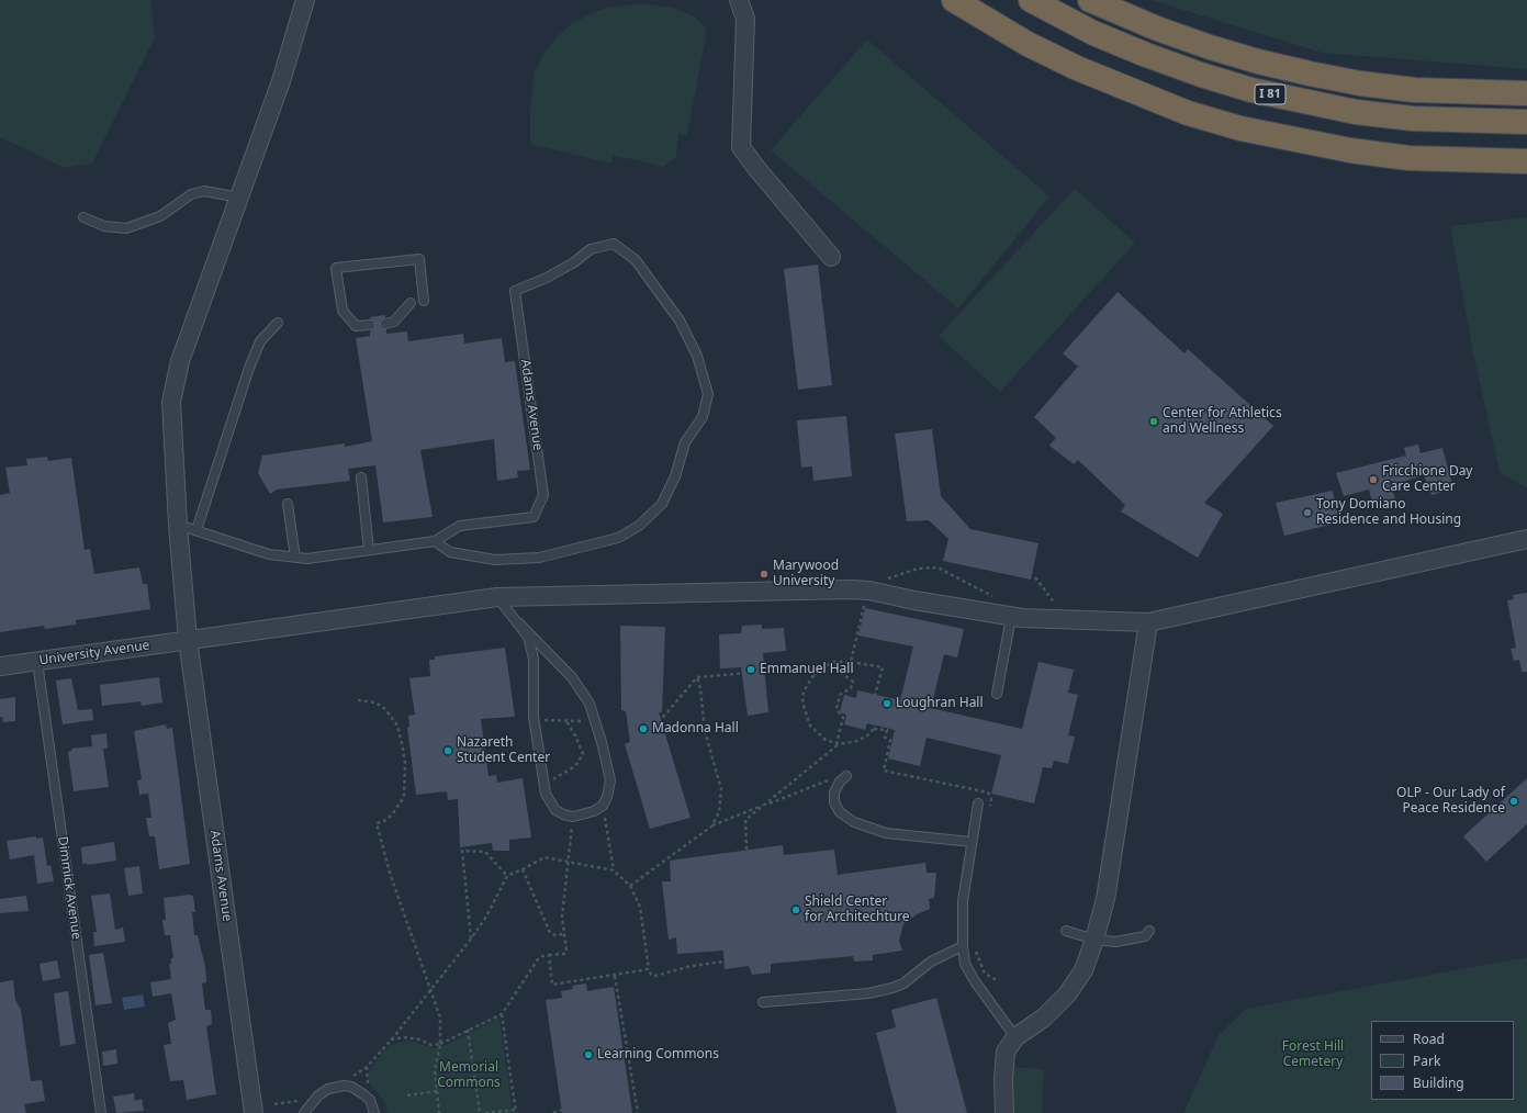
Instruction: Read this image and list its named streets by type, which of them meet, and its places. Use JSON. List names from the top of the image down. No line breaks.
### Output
{"streets":{"highway":["I 81"],"street":["Adams Avenue","University Avenue"],"lane":["Dimmick Avenue"]},"crossings":[["Adams Avenue","University Avenue"],["University Avenue","Dimmick Avenue"]],"parks":["Forest Hill Cemetery","Memorial Commons"],"places":["Center for Athletics and Wellness","Fricchione Day Care Center","Tony Domiano Residence and Housing","Marywood University","Emmanuel Hall","Loughran Hall","Madonna Hall","Nazareth Student Center","OLP - Our Lady of Peace Residence","Shield Center for Architechture","Learning Commons"],"legend":["Road","Park","Building"]}
